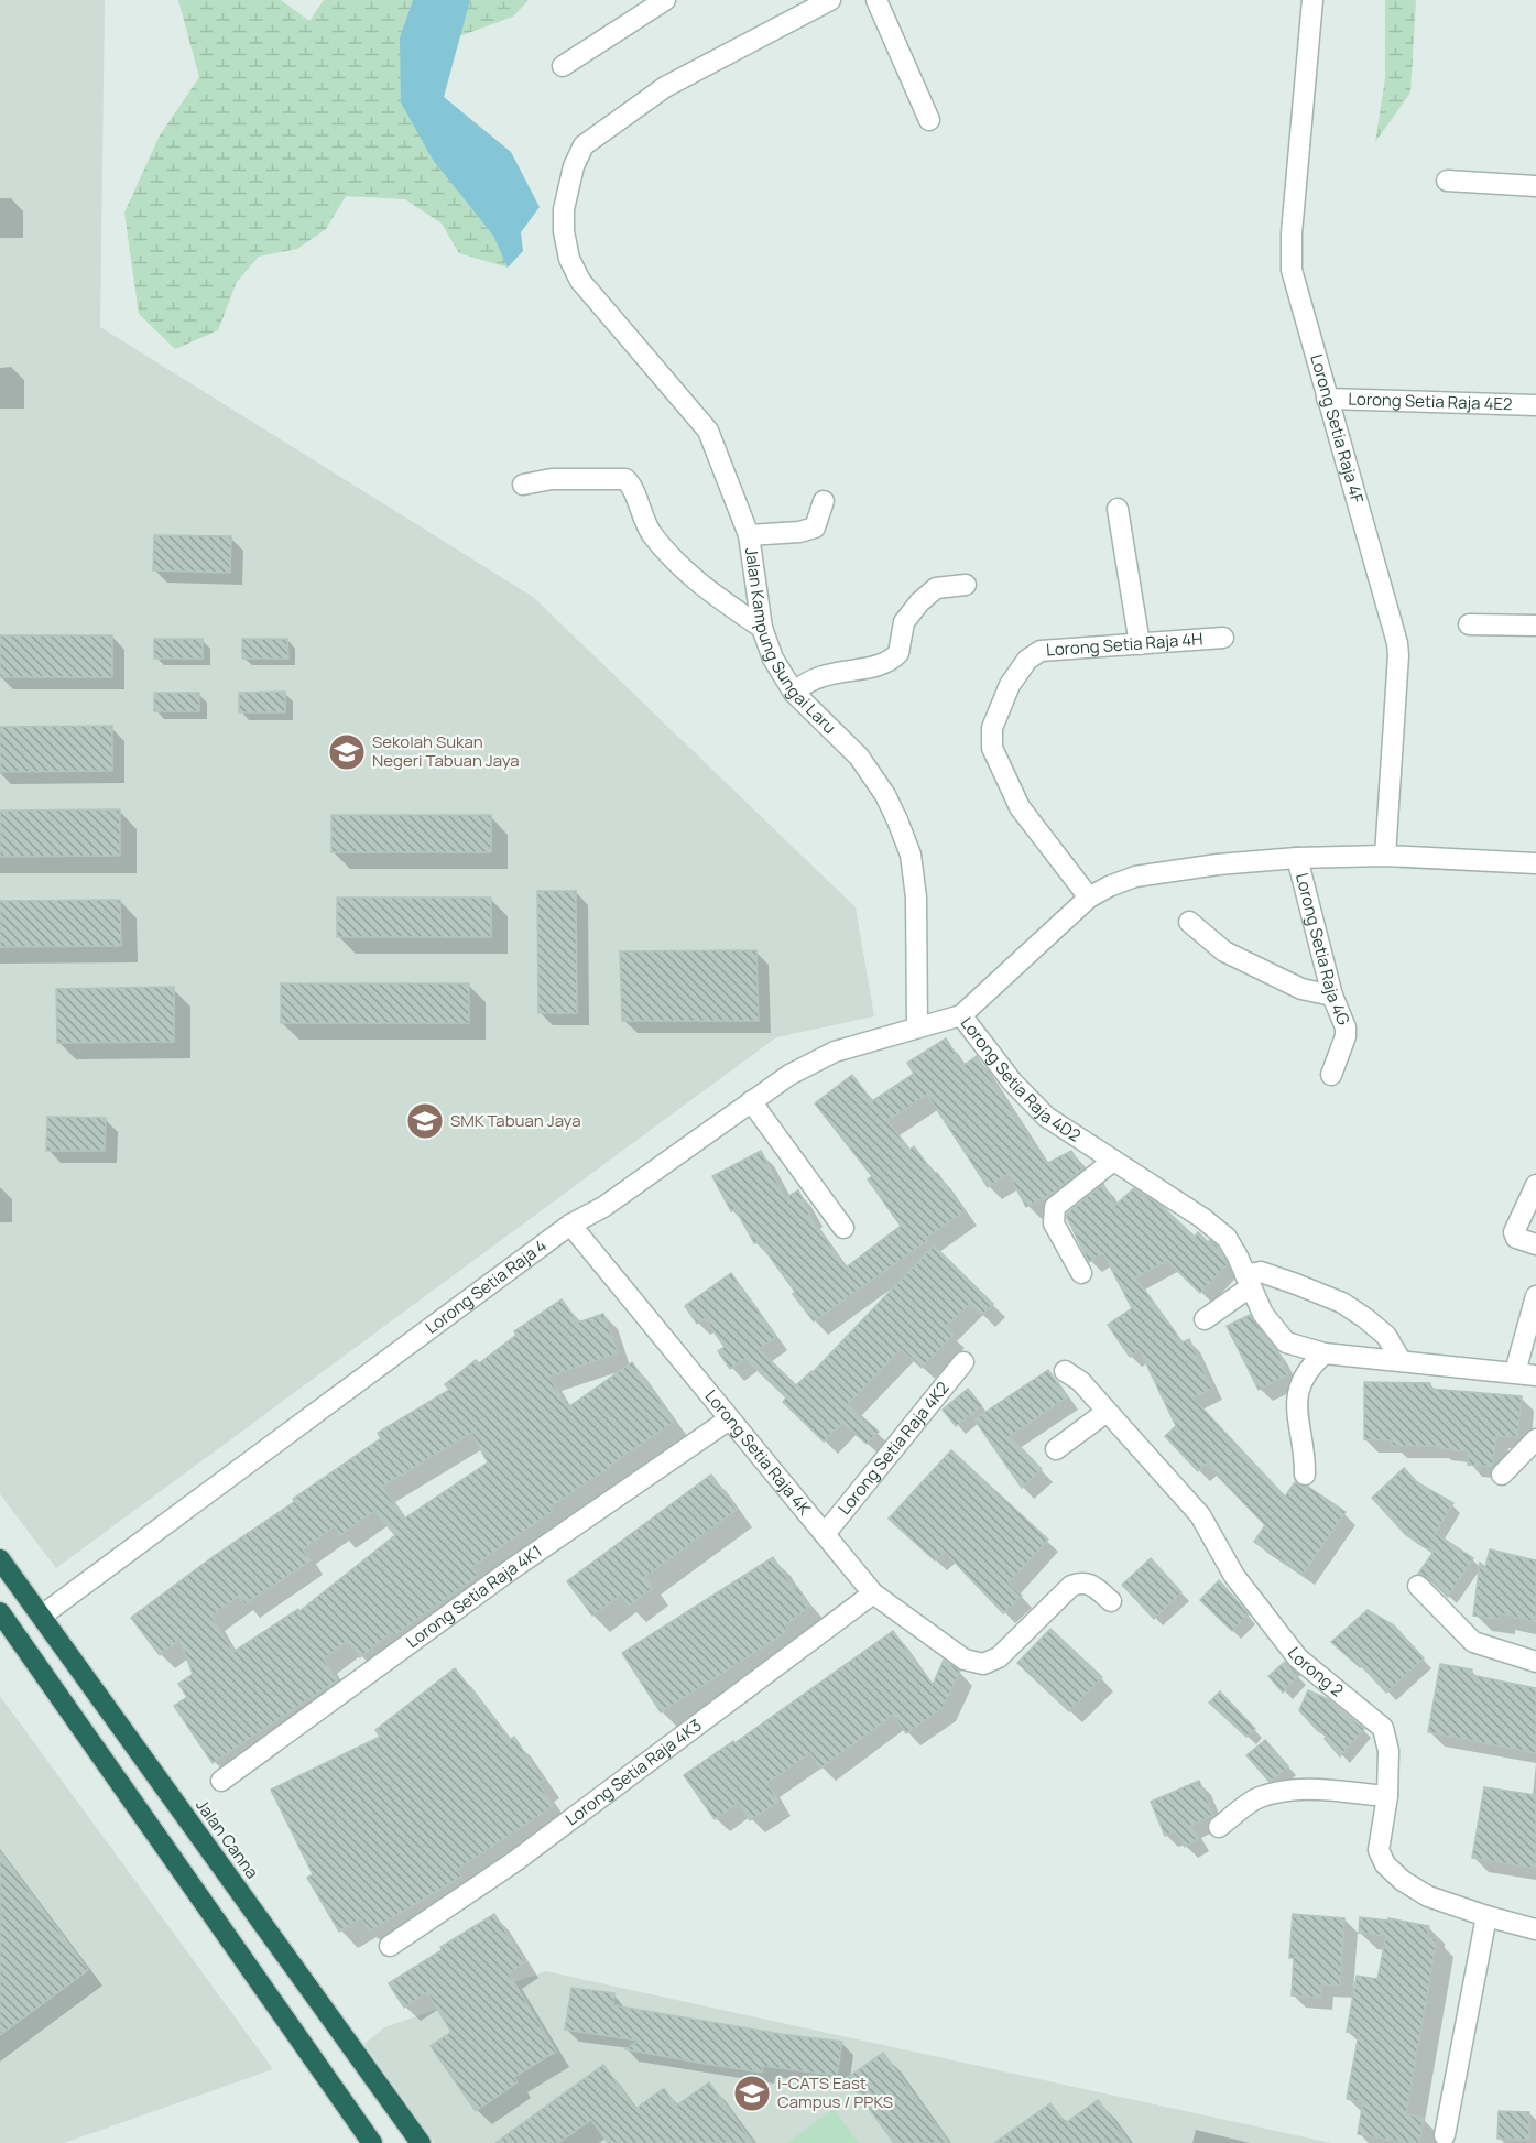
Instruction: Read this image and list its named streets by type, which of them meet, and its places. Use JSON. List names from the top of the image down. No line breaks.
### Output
{"streets":{"highway":["Jalan Canna"],"street":["Lorong Setia Raja 4E2","Lorong Setia Raja 4F","Jalan Kampung Sungai Laru","Lorong Setia Raja 4H","Lorong Setia Raja 4G","Lorong Setia Raja 4D2","Lorong Setia Raja 4","Lorong Setia Raja 4K2","Lorong Setia Raja 4K","Lorong Setia Raja 4K1","Lorong 2","Lorong Setia Raja 4K3"]},"crossings":[["Lorong Setia Raja 4E2","Lorong Setia Raja 4F"],["Lorong Setia Raja 4F","Lorong Setia Raja 4D2"],["Jalan Kampung Sungai Laru","Lorong Setia Raja 4"],["Lorong Setia Raja 4H","Lorong Setia Raja 4D2"],["Lorong Setia Raja 4G","Lorong Setia Raja 4D2"],["Lorong Setia Raja 4D2","Lorong Setia Raja 4"],["Lorong Setia Raja 4","Lorong Setia Raja 4K"],["Lorong Setia Raja 4","Jalan Canna"],["Lorong Setia Raja 4K2","Lorong Setia Raja 4K"],["Lorong Setia Raja 4K","Lorong Setia Raja 4K1"],["Lorong Setia Raja 4K","Lorong Setia Raja 4K3"]],"places":{"school or university":["Sekolah Sukan Negeri Tabuan Jaya","SMK Tabuan Jaya","i-CATS East Campus / PPKS"]}}
